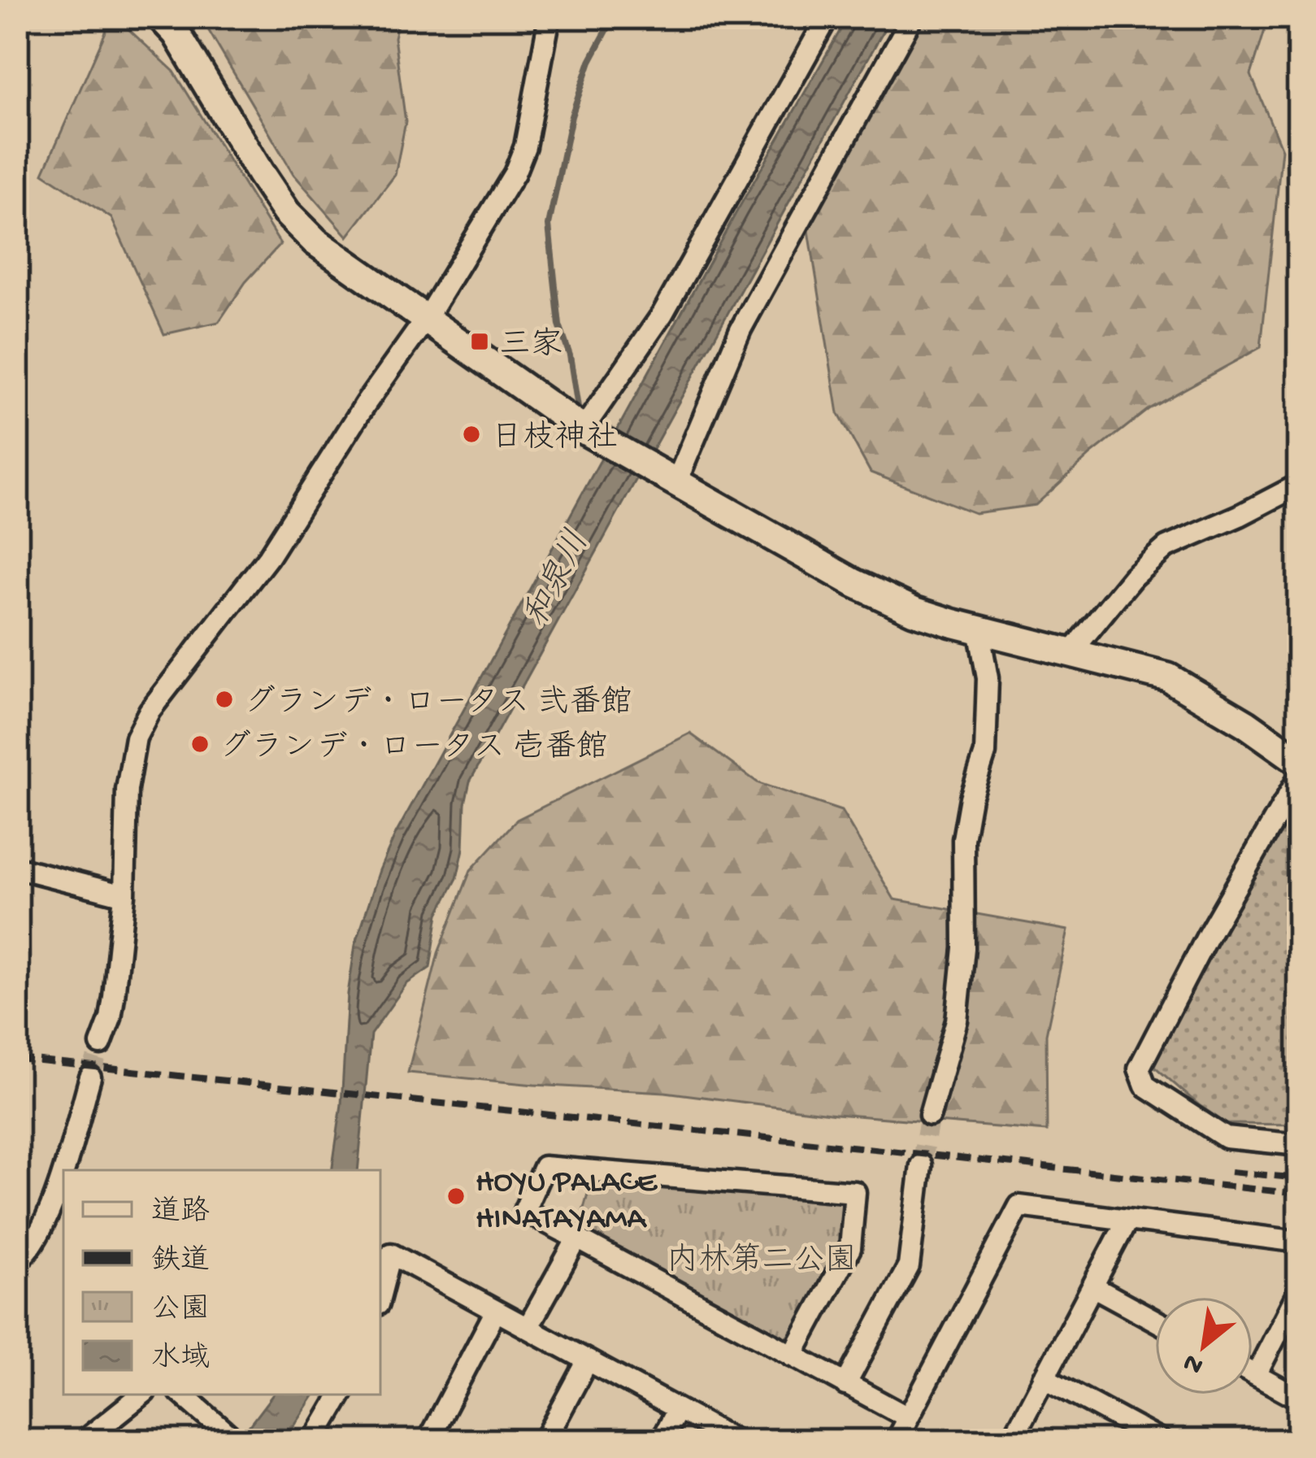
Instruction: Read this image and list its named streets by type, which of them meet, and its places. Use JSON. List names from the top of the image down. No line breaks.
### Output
{"water":["和泉川"],"parks":["内林第二公園"],"places":{"transit":["三家"],"other":["日枝神社","グランデ・ロータス 弐番館","グランデ・ロータス 壱番館","HOYU PALACE HINATAYAMA"]},"legend":["道路","鉄道","公園","水域"],"north":"bottom left"}
